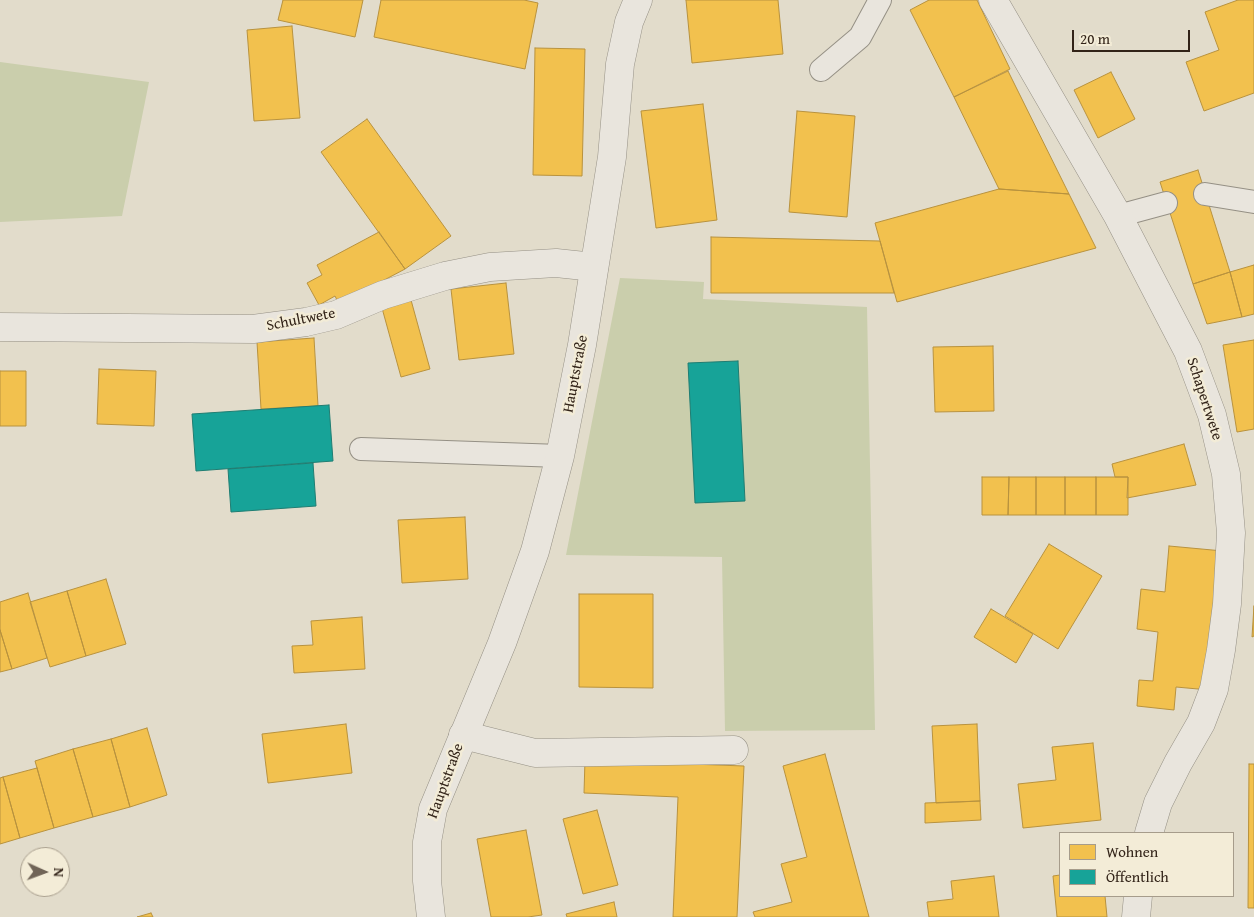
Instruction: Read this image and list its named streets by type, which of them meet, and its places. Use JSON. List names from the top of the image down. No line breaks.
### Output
{"streets":{"street":["Schultwete","Hauptstraße","Schapertwete"]},"crossings":[["Schultwete","Hauptstraße"]],"legend":["Wohnen","Öffentlich"],"scale_bar":"20 m","north":"right"}
